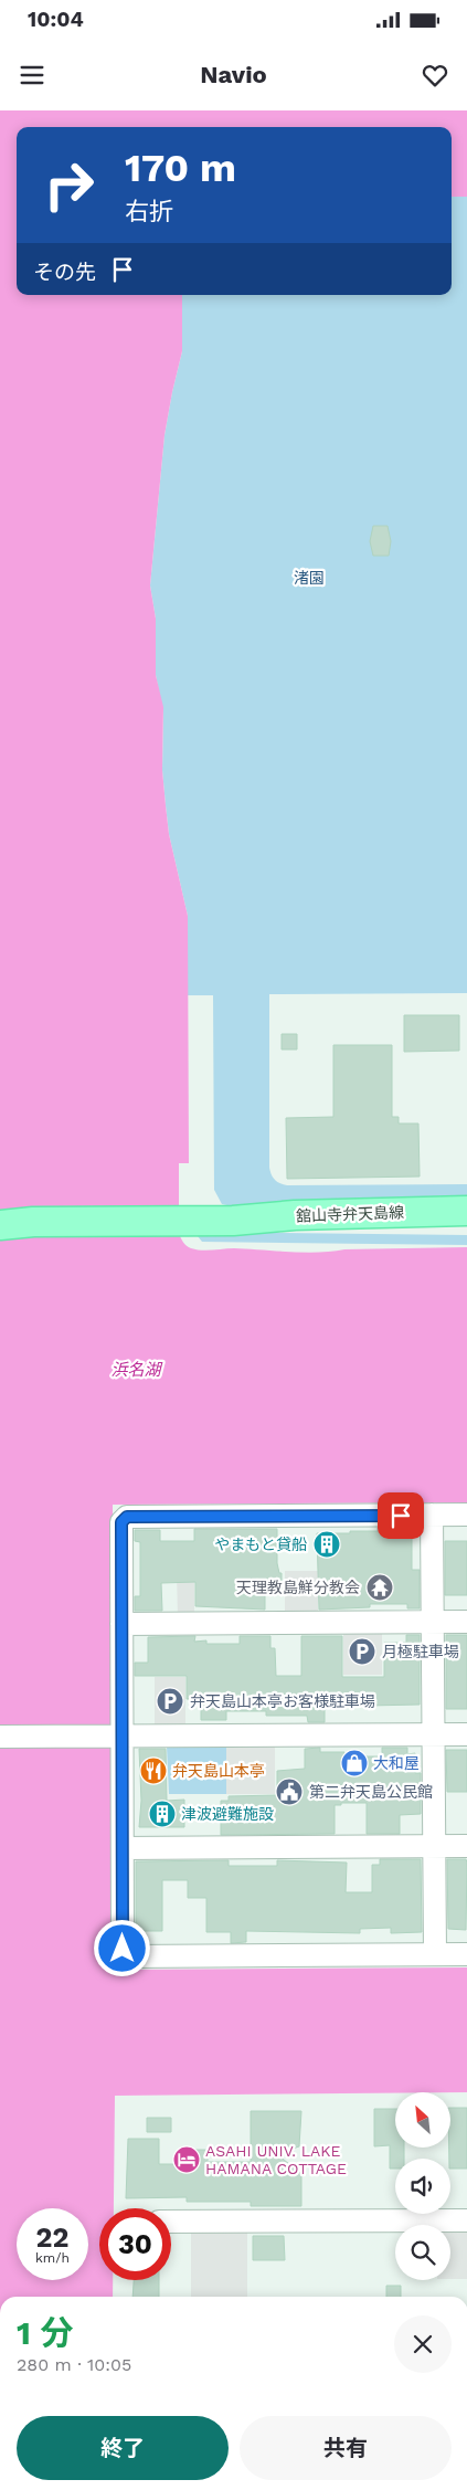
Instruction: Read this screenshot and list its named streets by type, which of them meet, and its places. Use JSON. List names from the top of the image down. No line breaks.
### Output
{"streets":{"main road":["舘山寺弁天島線"]},"water":["浜名湖"],"parks":["渚園"],"places":{"building":["やまもと貸船","津波避難施設"],"temple":["天理教島鮮分教会"],"parking":["月極駐車場","弁天島山本亭お客様駐車場"],"shop":["大和屋"],"restaurant":["弁天島山本亭"],"public building":["第二弁天島公民館"],"hotel":["ASAHI UNIV. LAKE HAMANA COTTAGE"]},"north":"top left","page":{"status":"10:04","header":"Navio","turn":["170 m","右折"],"then":"その先","speed":"22 km/h","limit":"30","heading":["1 分","280 m · 10:05"],"buttons":["終了","共有"]}}
